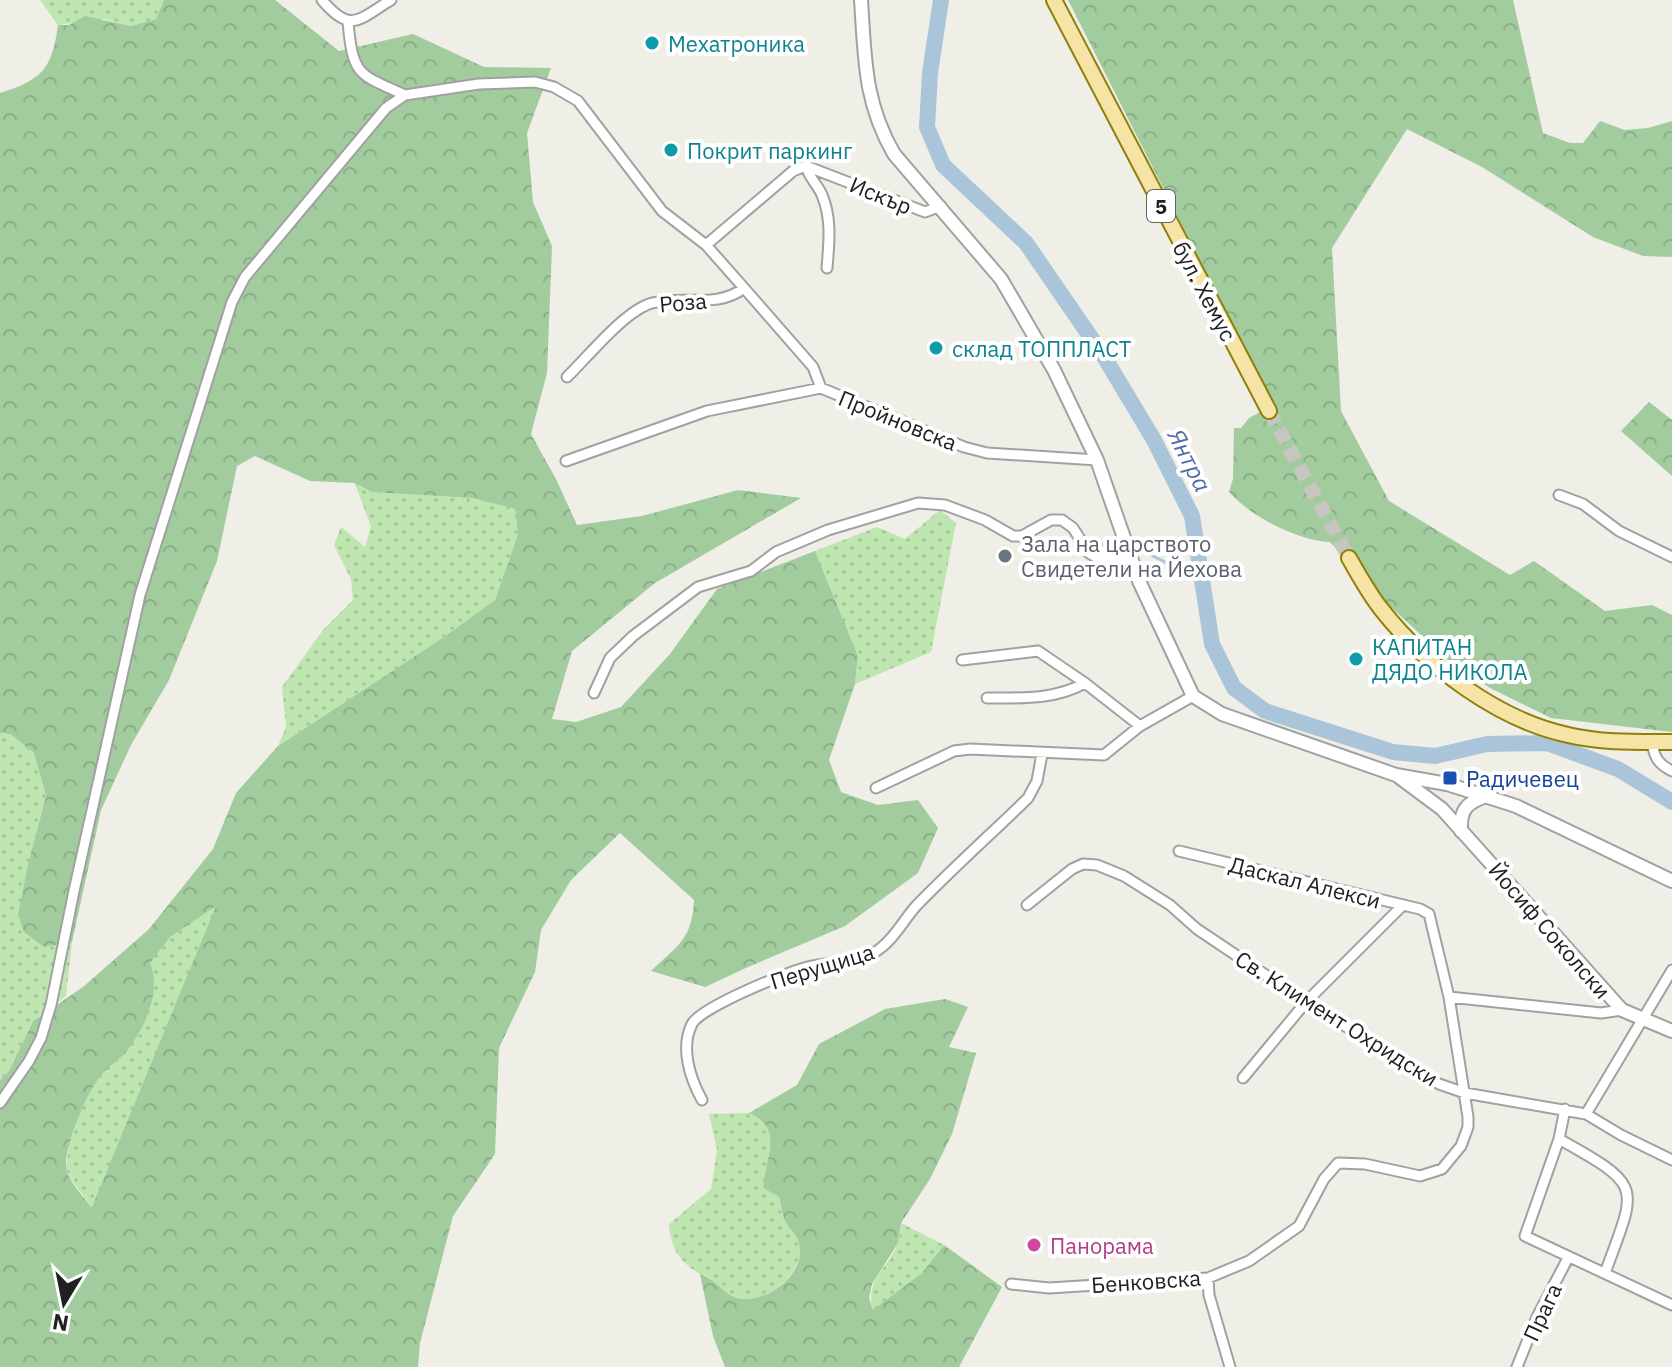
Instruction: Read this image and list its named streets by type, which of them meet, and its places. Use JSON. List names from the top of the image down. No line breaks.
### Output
{"streets":{"main road":["5","бул. Хемус"],"street":["Искър","Роза","Пройновска","Даскал Алекси","Йосиф Соколски","Перущица","Св. Климент Охридски","Бенковска","Прага"]},"crossings":[["Даскал Алекси","Бенковска"],["Св. Климент Охридски","Бенковска"]],"water":["Янтра"],"places":{"other":["Мехатроника","Покрит паркинг","склад ТОППЛАСТ","Зала на царството Свидетели на Йехова","КАПИТАН ДЯДО НИКОЛА","Панорама"],"transit":["Радичевец"]},"north":"bottom"}
